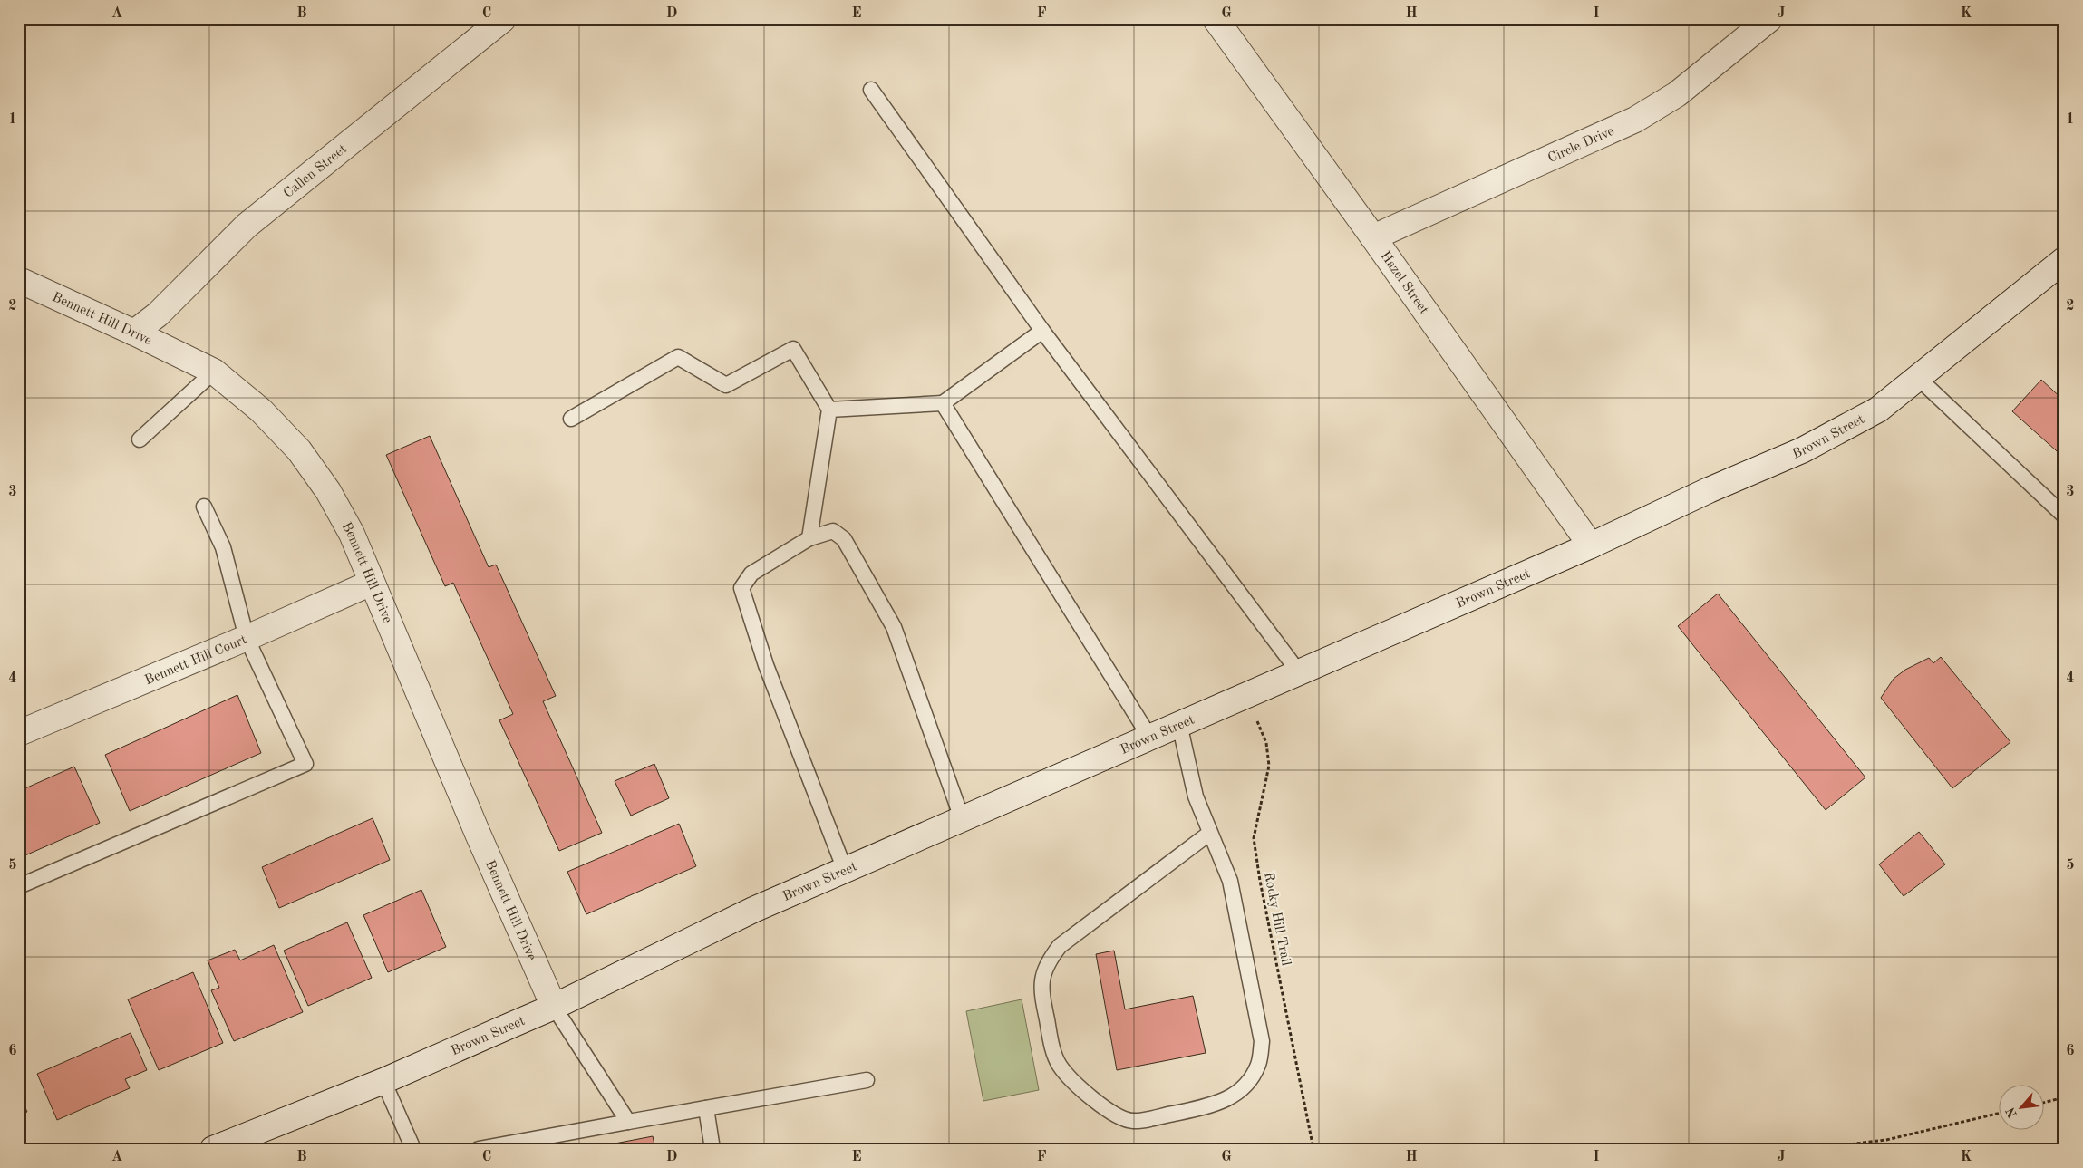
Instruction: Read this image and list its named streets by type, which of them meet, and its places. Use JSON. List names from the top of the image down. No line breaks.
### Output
{"streets":{"street":["Circle Drive","Callen Street","Hazel Street","Bennett Hill Drive","Brown Street","Bennett Hill Court"],"path":["Rocky Hill Trail"]},"crossings":[["Circle Drive","Hazel Street"],["Callen Street","Bennett Hill Drive"],["Hazel Street","Brown Street"],["Bennett Hill Drive","Brown Street"],["Bennett Hill Drive","Bennett Hill Court"],["Brown Street","Rocky Hill Trail"]],"north":"bottom left","grid":{"columns":["A","B","C","D","E","F","G","H","I","J","K"],"rows":["1","2","3","4","5","6"]}}
